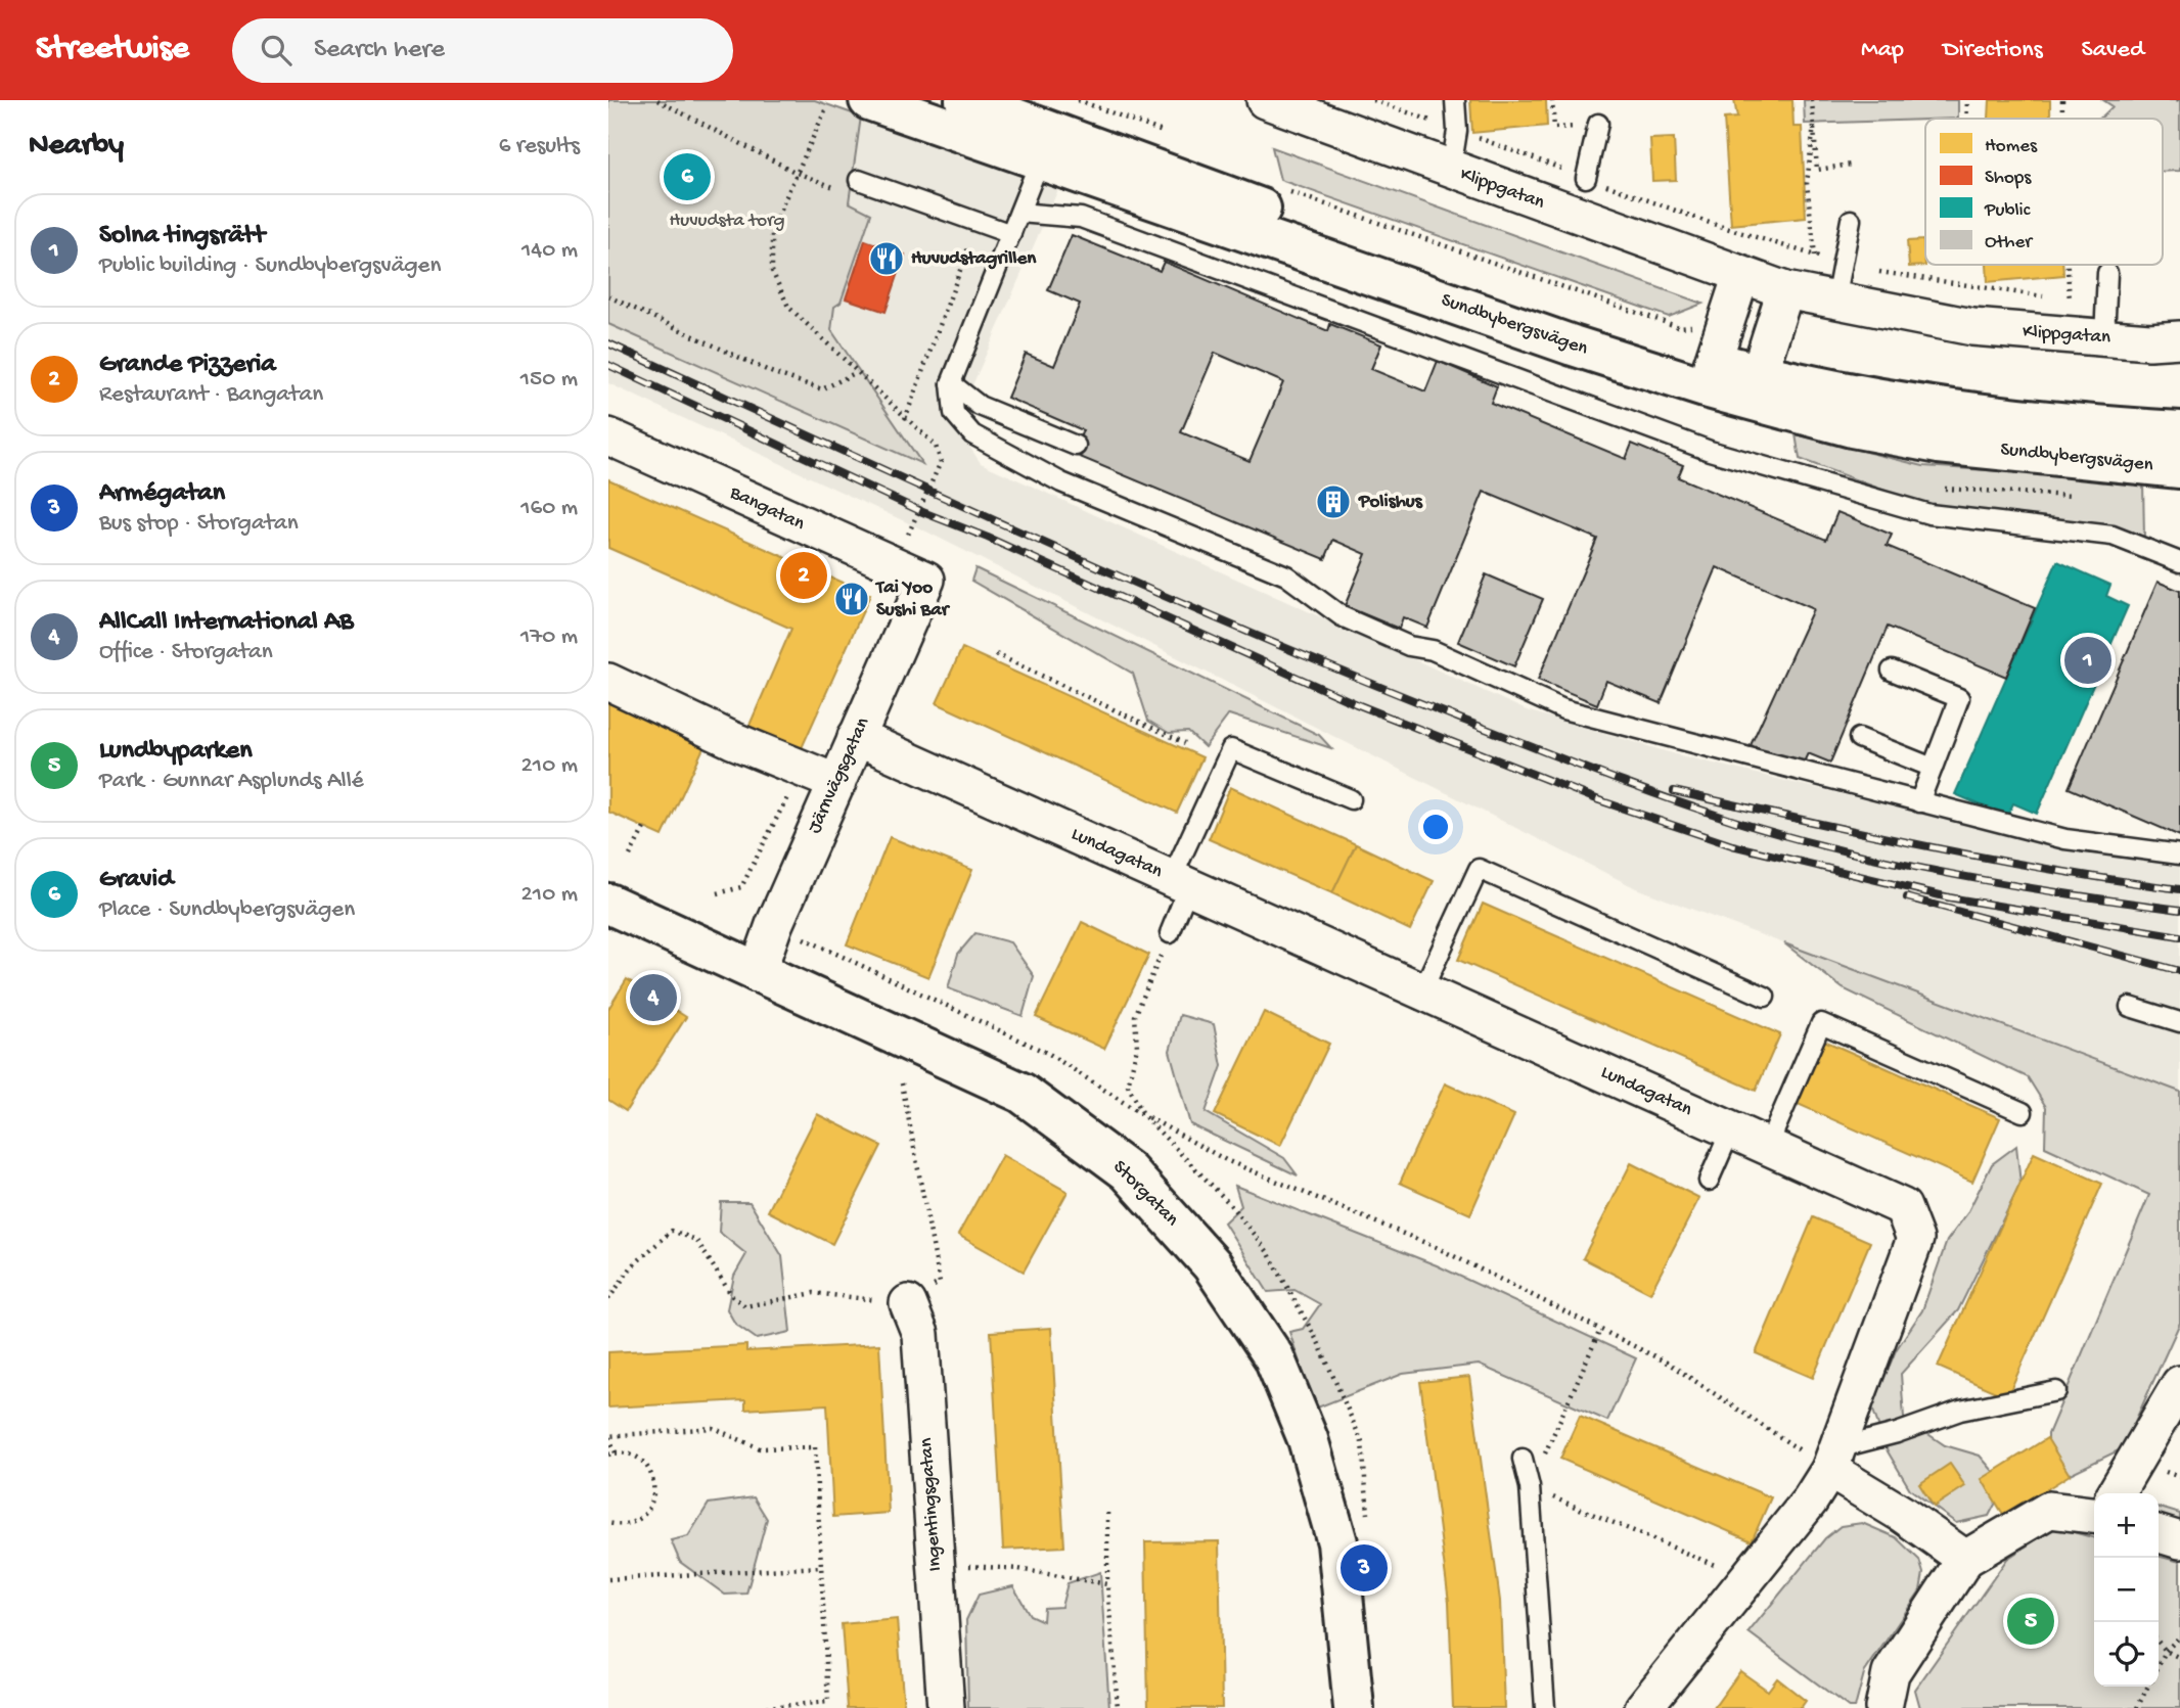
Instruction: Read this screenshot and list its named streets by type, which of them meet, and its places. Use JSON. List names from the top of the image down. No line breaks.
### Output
{"streets":{"main road":["Sundbybergsvägen","Storgatan"],"street":["Klippgatan","Bangatan","Järnvägsgatan","Lundagatan","Ingentingsgatan"]},"crossings":[["Bangatan","Järnvägsgatan"],["Järnvägsgatan","Lundagatan"],["Järnvägsgatan","Storgatan"]],"parks":["Huvudsta torg"],"places":{"restaurant":["Huvudstagrillen","Tai Yoo Sushi Bar"],"building":["Polishus"]},"legend":["Homes","Shops","Public","Other"],"page":{"header":"Streetwise","search":"Search here","nav":["Map","Directions","Saved"],"heading":["Nearby","6 results"],"pins":["6","2","1","4","3","5"],"list":[{"mark":"1","name":"Solna tingsrätt","note":"Public building · Sundbybergsvägen","value":"140 m"},{"mark":"2","name":"Grande Pizzeria","note":"Restaurant · Bangatan","value":"150 m"},{"mark":"3","name":"Armégatan","note":"Bus stop · Storgatan","value":"160 m"},{"mark":"4","name":"AllCall International AB","note":"Office · Storgatan","value":"170 m"},{"mark":"5","name":"Lundbyparken","note":"Park · Gunnar Asplunds Allé","value":"210 m"},{"mark":"6","name":"Gravid","note":"Place · Sundbybergsvägen","value":"210 m"}],"map_buttons":["+","−"]}}
